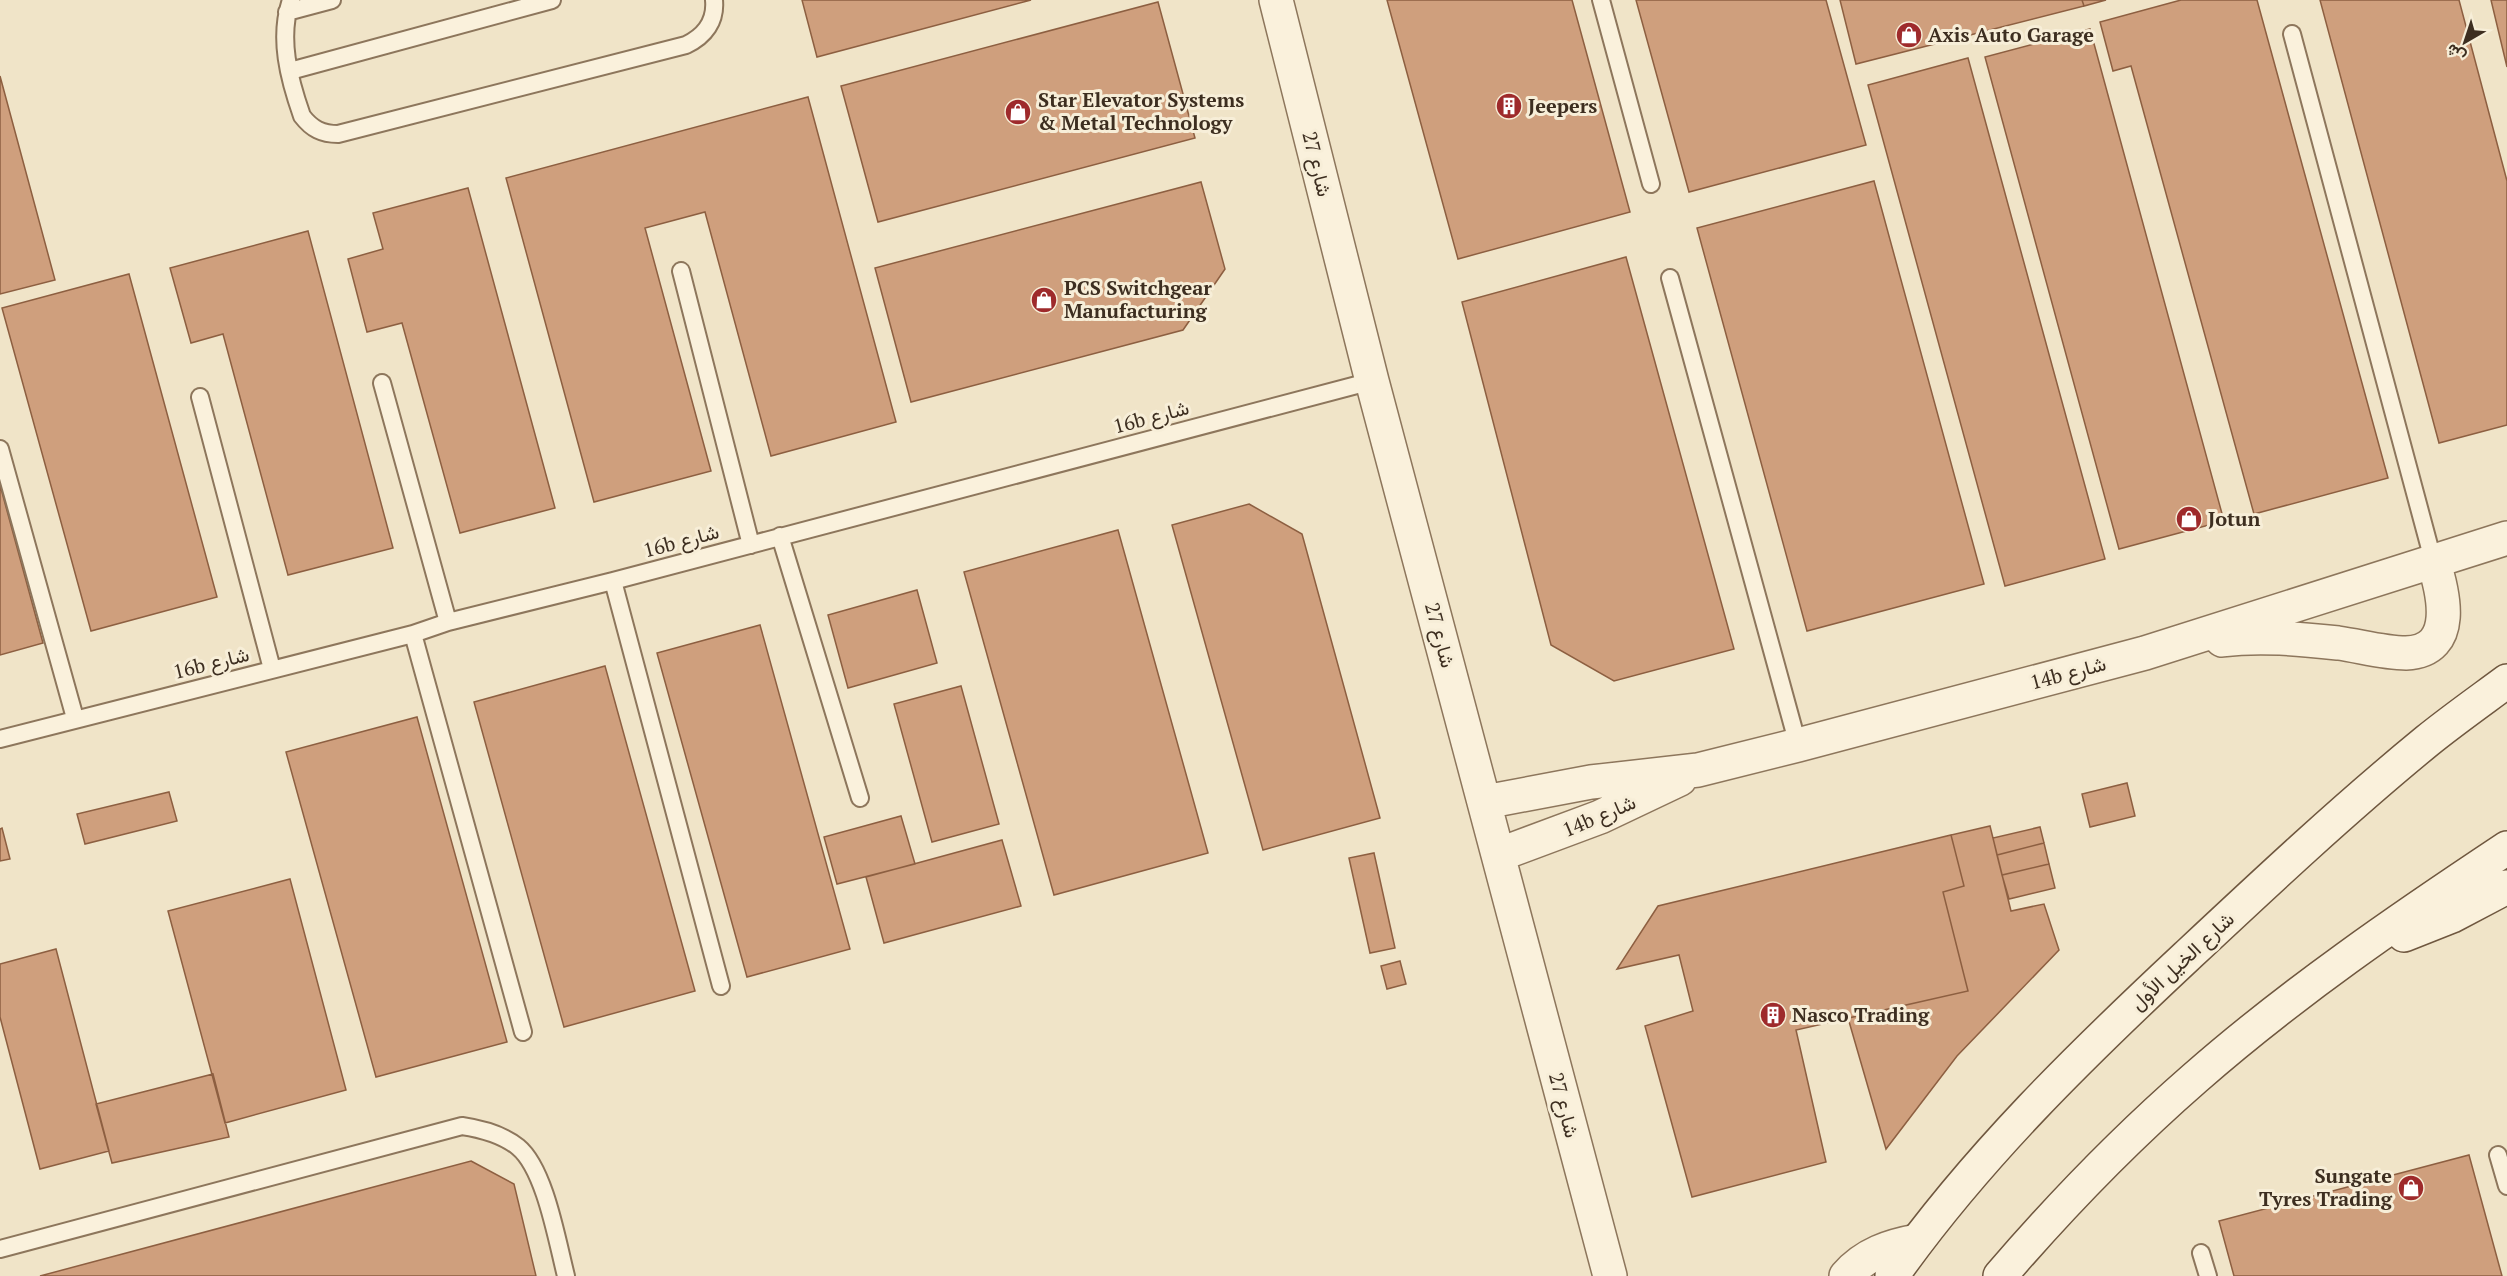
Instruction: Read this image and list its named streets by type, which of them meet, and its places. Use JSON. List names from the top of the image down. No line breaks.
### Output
{"streets":{"street":["شارع 27","14b شارع","شارع الخيل الأول"],"lane":["16b شارع"]},"crossings":[["شارع 27","16b شارع"],["شارع 27","14b شارع"]],"places":{"shop":["Axis Auto Garage","Star Elevator Systems & Metal Technology","PCS Switchgear Manufacturing","Jotun","Sungate Tyres Trading"],"building":["Jeepers","Nasco Trading"]},"north":"bottom left"}
